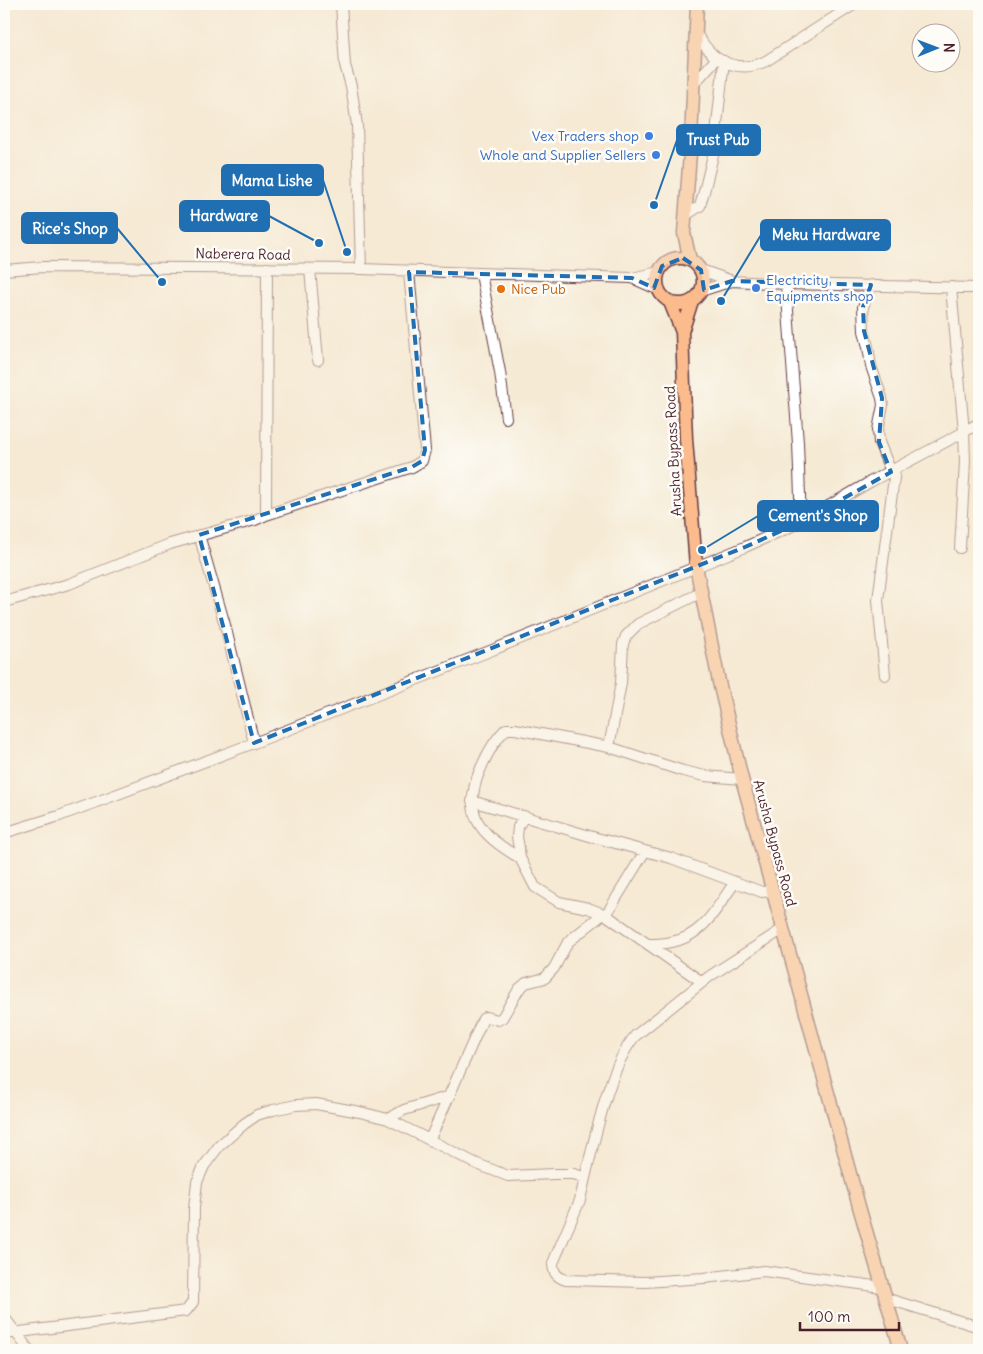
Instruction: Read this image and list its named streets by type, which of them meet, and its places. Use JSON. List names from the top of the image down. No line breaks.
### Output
{"streets":{"main road":["Arusha Bypass Road"],"street":["Naberera Road"]},"crossings":[["Naberera Road","Arusha Bypass Road"]],"places":["Vex Traders shop","Whole and Supplier Sellers","Trust Pub","Hardware","Mama Lishe","Rice's Shop","Electricity Equipments shop","Nice Pub","Meku Hardware","Cement's Shop"],"scale_bar":"100 m","north":"right"}
